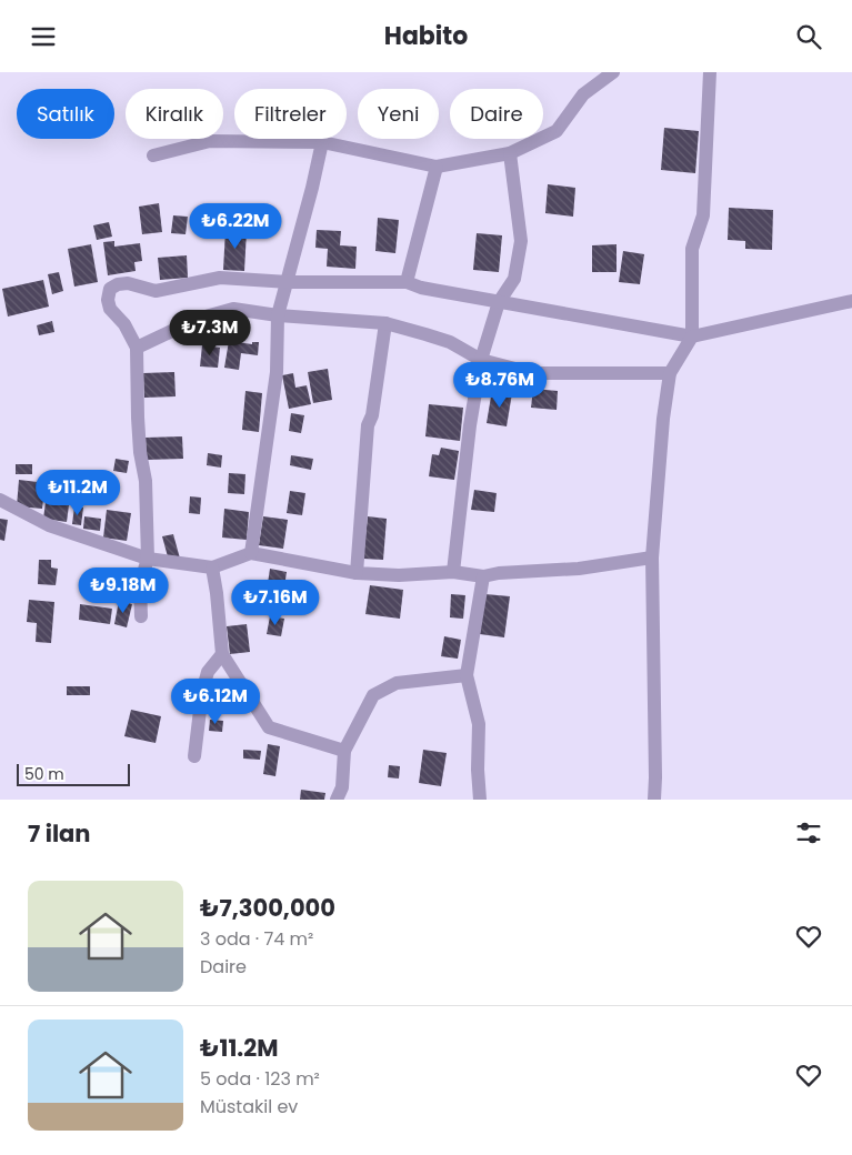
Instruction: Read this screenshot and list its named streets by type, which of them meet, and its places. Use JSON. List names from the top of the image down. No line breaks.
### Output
{"scale_bar":"50 m","page":{"header":"Habito","chip":["Satılık","Kiralık","Filtreler","Yeni","Daire"],"price":["₺6.22M","₺7.3M","₺8.76M","₺11.2M","₺9.18M","₺7.16M","₺6.12M"],"scale":"50 m","heading":"7 ilan","list":[{"name":"₺7,300,000","note":"3 oda · 74 m² · Daire"},{"name":"₺11.2M","note":"5 oda · 123 m² · Müstakil ev"}]}}
